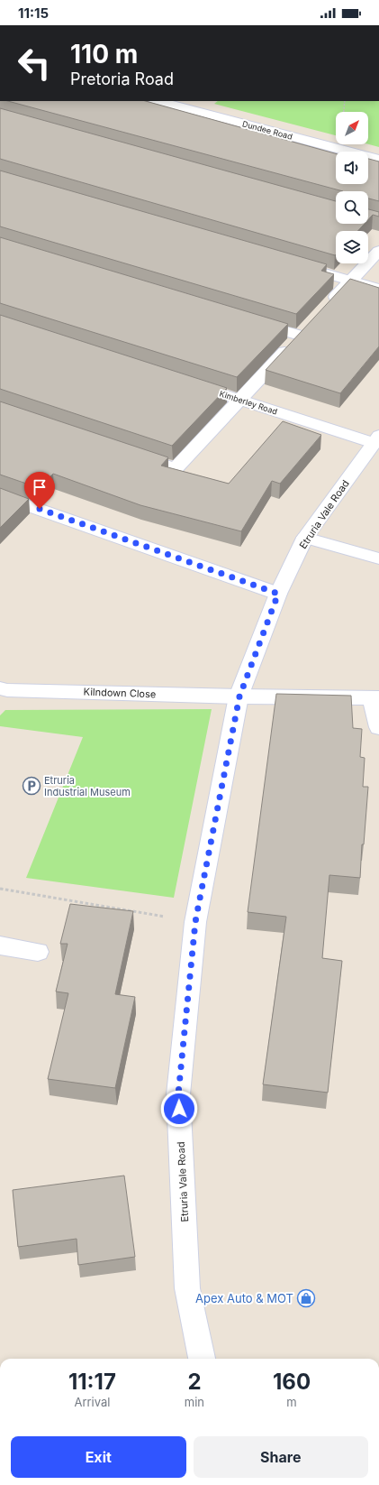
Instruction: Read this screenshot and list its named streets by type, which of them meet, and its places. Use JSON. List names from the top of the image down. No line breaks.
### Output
{"streets":{"street":["Dundee Road","Kimberley Road","Etruria Vale Road","Kilndown Close"]},"crossings":[["Kimberley Road","Etruria Vale Road"],["Etruria Vale Road","Kilndown Close"]],"places":{"parking":["Etruria Industrial Museum"],"shop":["Apex Auto & MOT"]},"north":"top right","page":{"status":"11:15","turn":["110 m","Pretoria Road"],"eta":["11:17","Arrival","2","min","160","m"],"buttons":["Exit","Share"]}}
